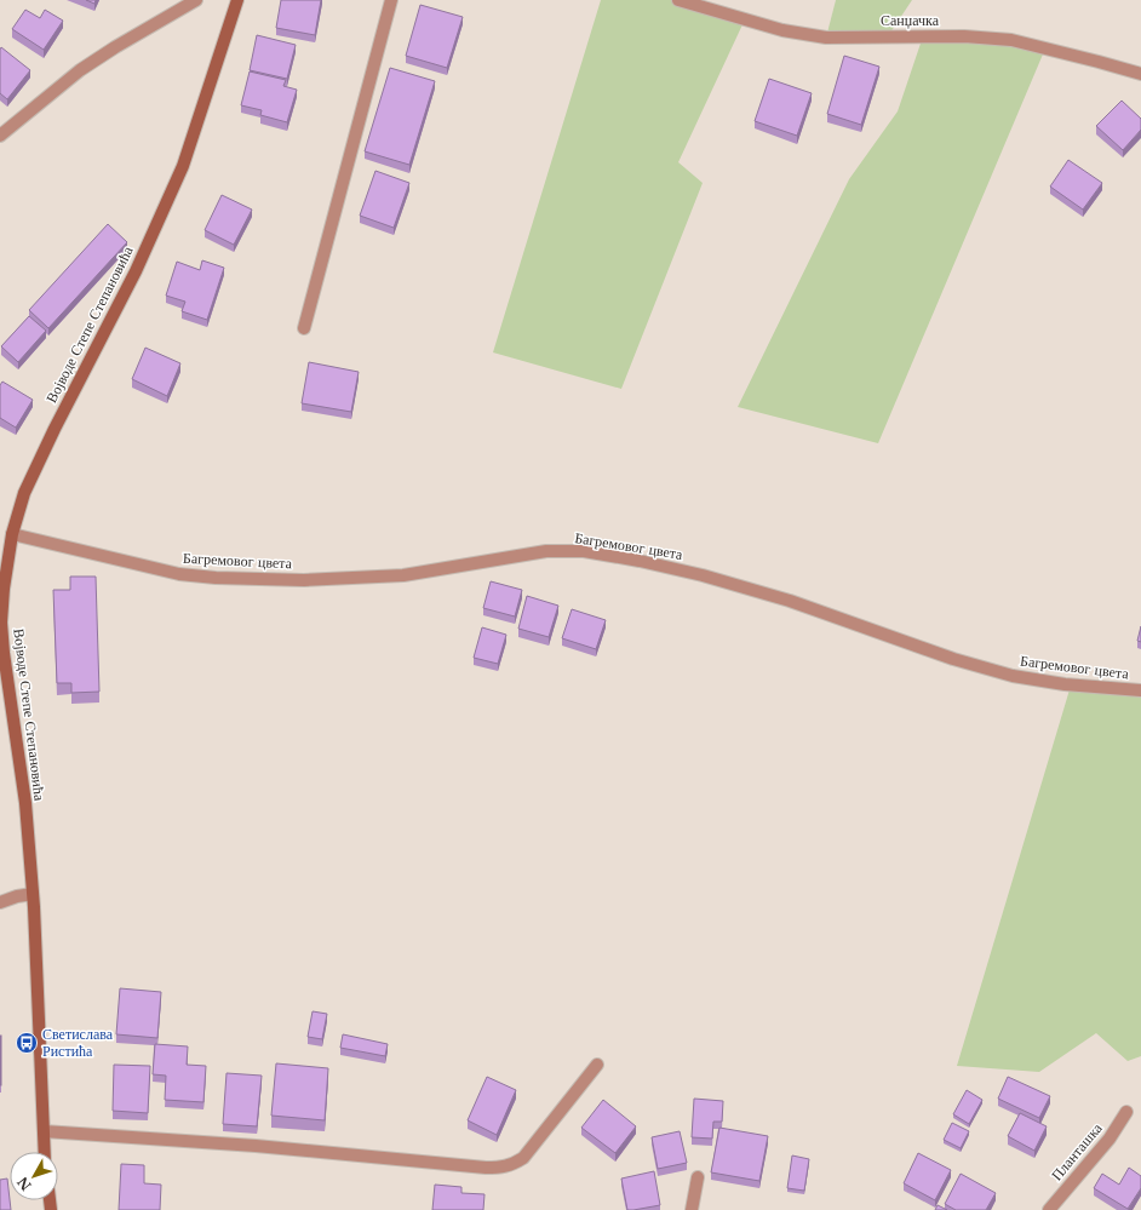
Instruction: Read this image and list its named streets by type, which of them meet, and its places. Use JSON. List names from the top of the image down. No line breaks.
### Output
{"streets":{"street":["Санџачка","Војводе Степе Степановића","Багремовог цвета","Планташка"]},"crossings":[["Војводе Степе Степановића","Багремовог цвета"]],"places":{"bus stop":["Светислава Ристића"]},"north":"bottom left"}
